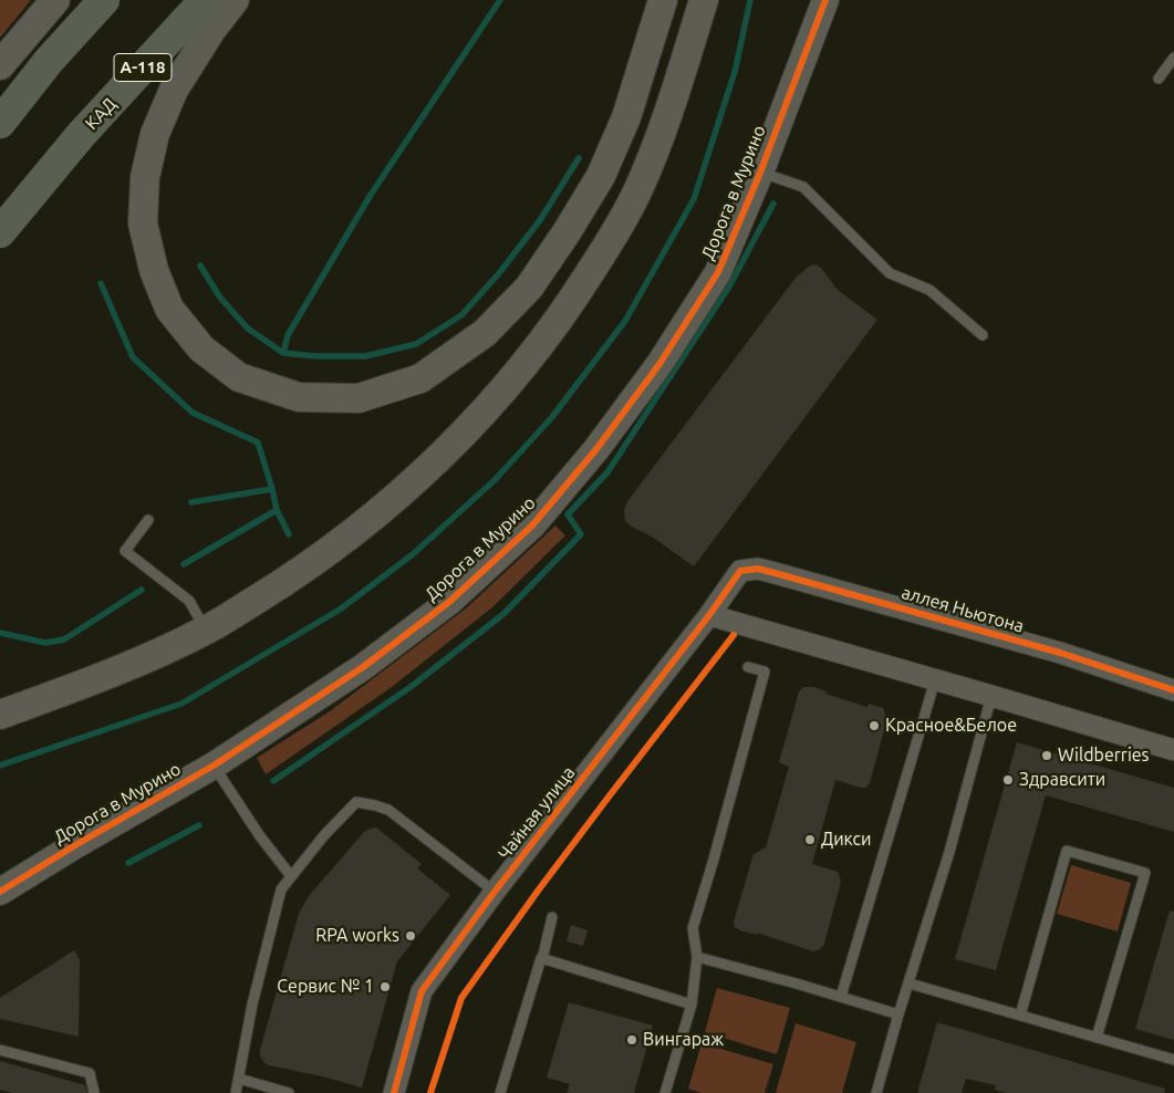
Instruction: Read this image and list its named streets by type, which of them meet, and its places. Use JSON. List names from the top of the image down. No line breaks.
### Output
{"streets":{"highway":["А-118","КАД"],"street":["Дорога в Мурино","аллея Ньютона","Чайная улица"]},"crossings":[["аллея Ньютона","Чайная улица"]],"places":["Красное&Белое","Wildberries","Здравсити","Дикси","RPA works","Сервис № 1","Вингараж"]}
